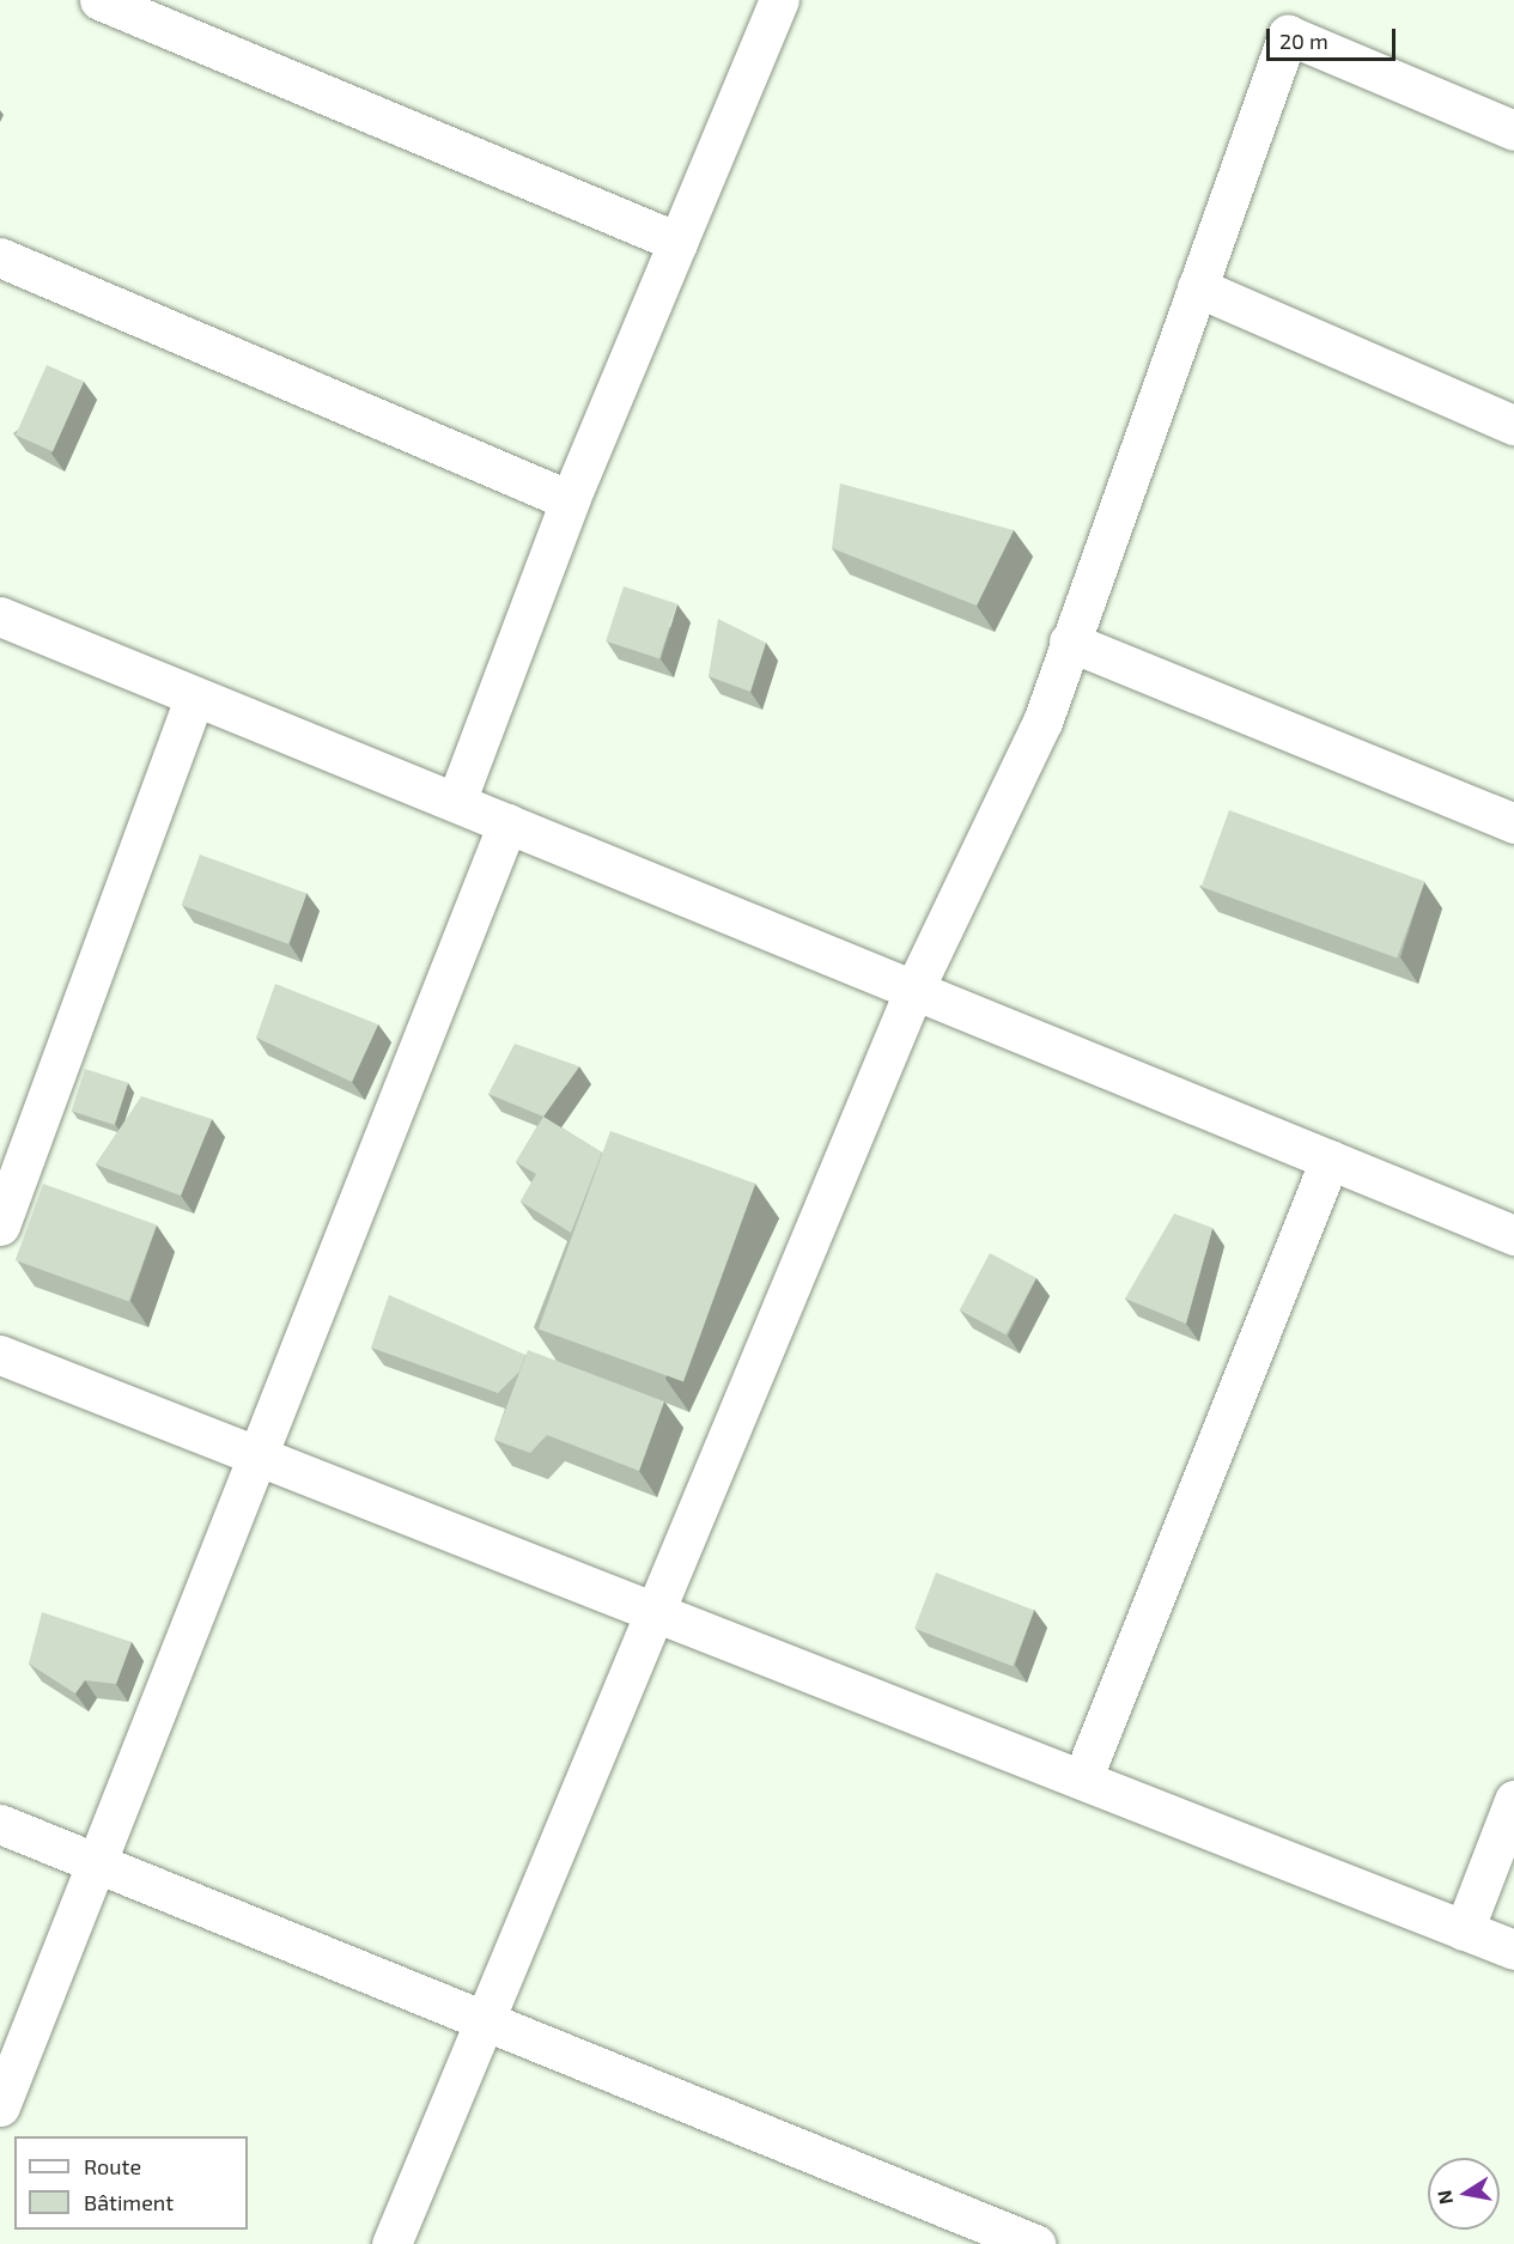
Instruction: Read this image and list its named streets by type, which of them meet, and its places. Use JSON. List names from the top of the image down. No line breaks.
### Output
{"legend":["Route","Bâtiment"],"scale_bar":"20 m","north":"left"}
